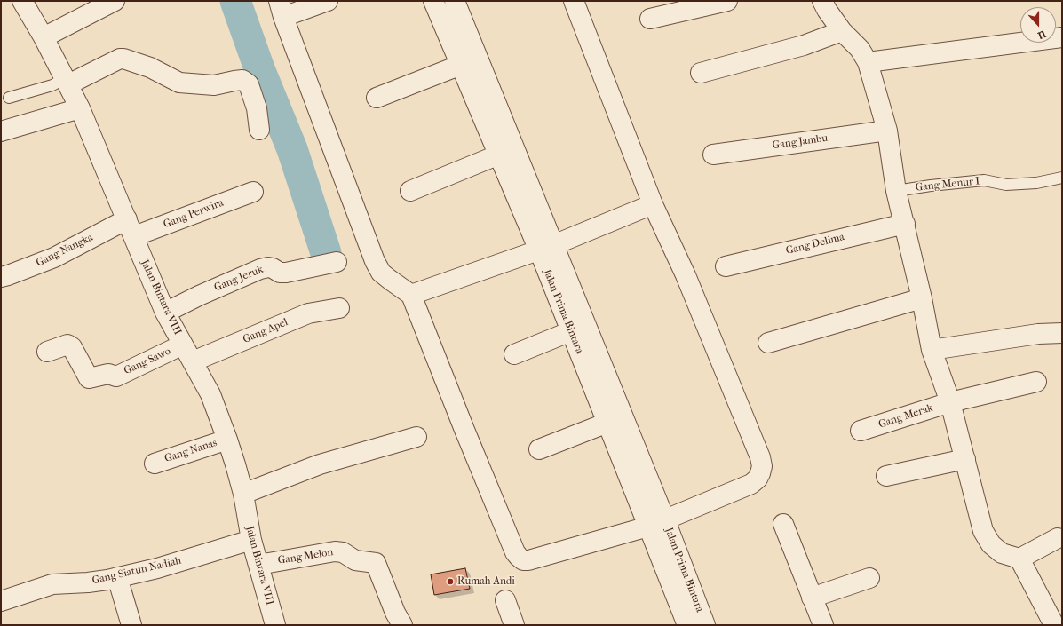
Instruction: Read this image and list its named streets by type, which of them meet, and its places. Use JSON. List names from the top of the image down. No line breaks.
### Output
{"streets":{"street":["Gang Jambu","Gang Perwira","Gang Delima","Gang Nangka","Gang Jeruk","Jalan Bintara VIII","Jalan Prima Bintara","Gang Apel","Gang Sawo","Gang Merak","Gang Nanas","Gang Melon","Gang Siatun Nadiah"],"lane":["Gang Menur I"]},"crossings":[["Gang Perwira","Gang Nangka"],["Gang Perwira","Jalan Bintara VIII"],["Gang Nangka","Jalan Bintara VIII"],["Gang Jeruk","Jalan Bintara VIII"],["Jalan Bintara VIII","Gang Apel"],["Jalan Bintara VIII","Gang Sawo"],["Jalan Bintara VIII","Gang Nanas"],["Jalan Bintara VIII","Gang Melon"],["Jalan Bintara VIII","Gang Siatun Nadiah"]],"places":["Rumah Andi"],"north":"bottom"}
